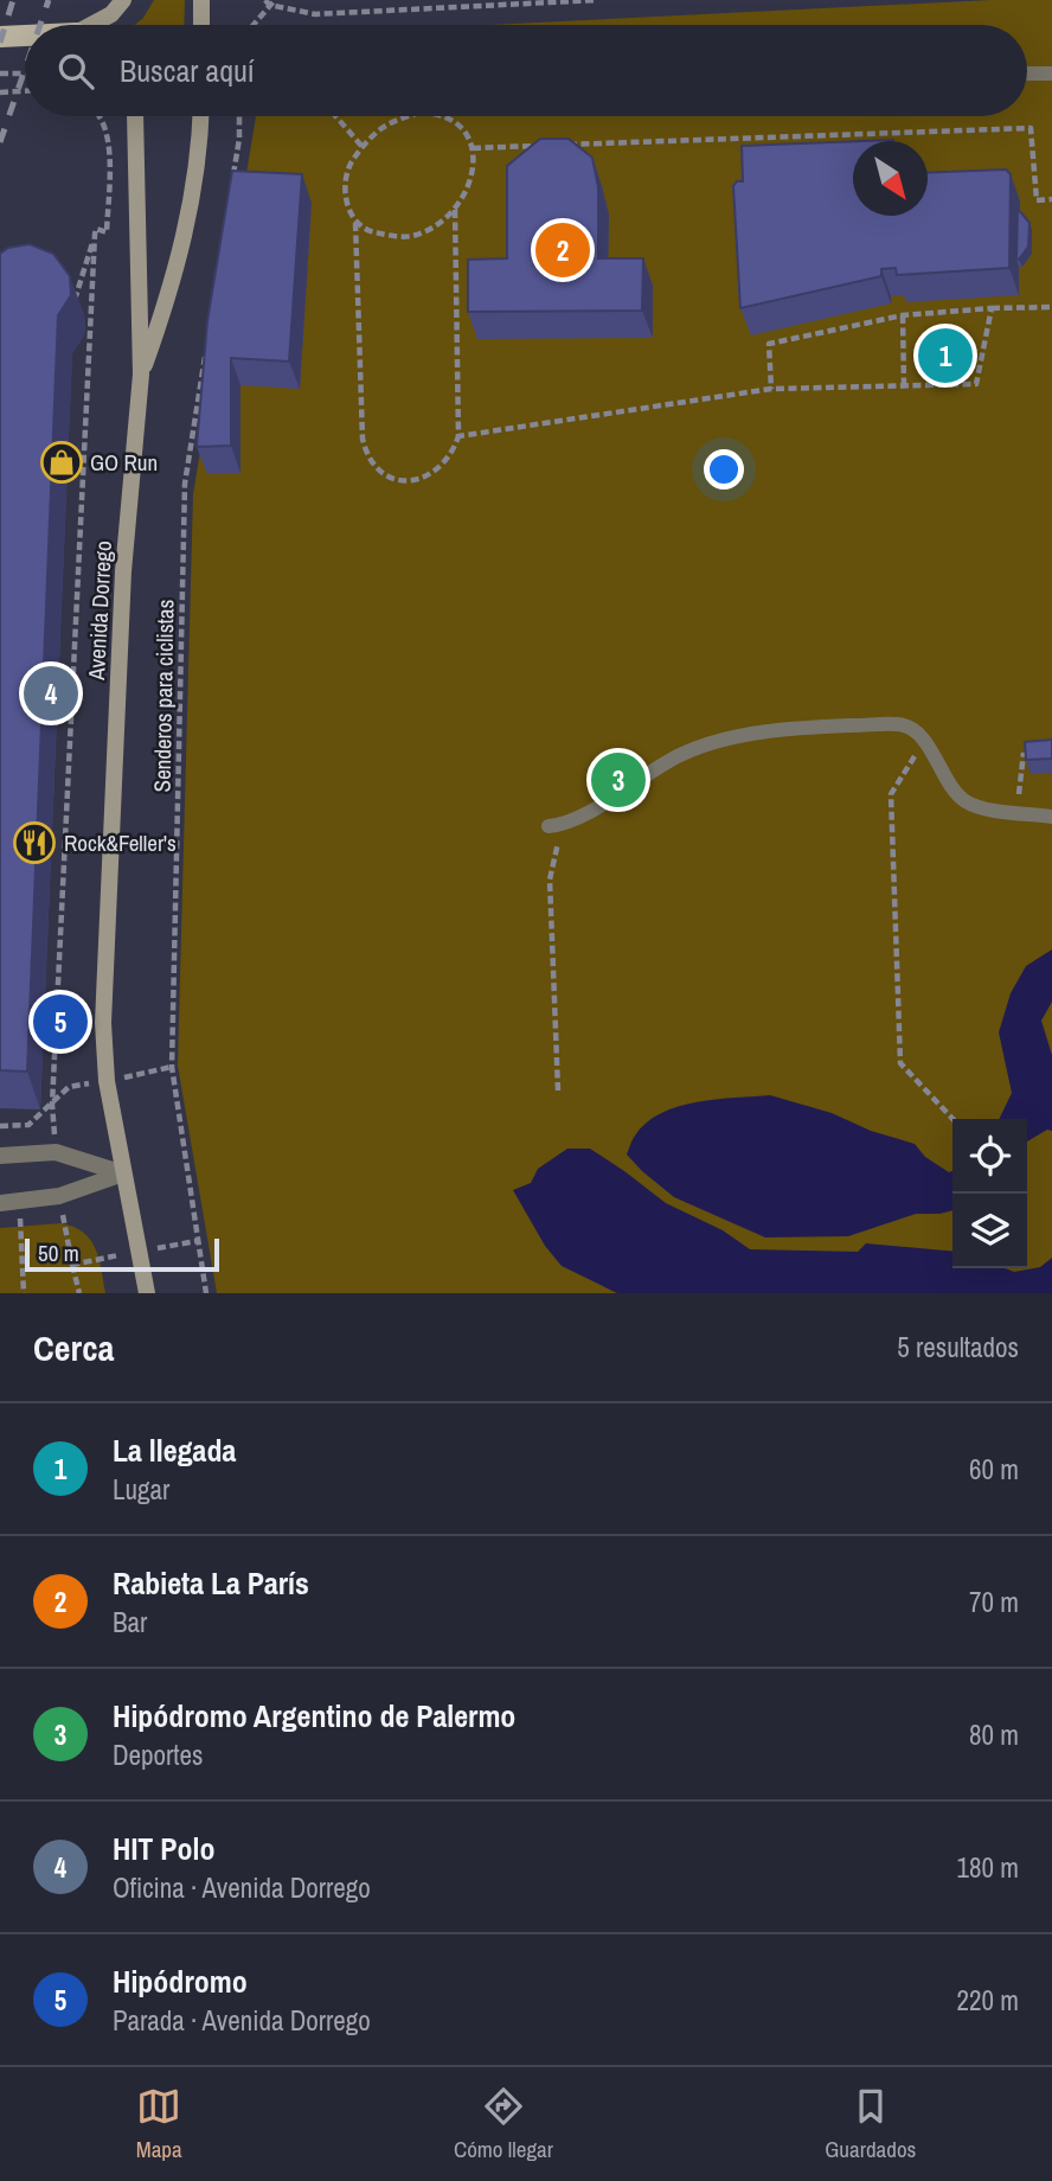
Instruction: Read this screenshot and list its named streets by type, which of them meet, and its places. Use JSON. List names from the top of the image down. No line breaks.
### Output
{"streets":{"main road":["Avenida Dorrego"],"path":["Senderos para ciclistas"]},"places":{"shop":["GO Run"],"restaurant":["Rock&Feller's"]},"scale_bar":"50 m","north":"bottom right","page":{"search":"Buscar aquí","pins":["2","1","4","3","5"],"scale":"50 m","heading":["Cerca","5 resultados"],"list":[{"mark":"1","name":"La llegada","note":"Lugar","value":"60 m"},{"mark":"2","name":"Rabieta La París","note":"Bar","value":"70 m"},{"mark":"3","name":"Hipódromo Argentino de Palermo","note":"Deportes","value":"80 m"},{"mark":"4","name":"HIT Polo","note":"Oficina · Avenida Dorrego","value":"180 m"},{"mark":"5","name":"Hipódromo","note":"Parada · Avenida Dorrego","value":"220 m"}],"nav":["Mapa","Cómo llegar","Guardados"]}}
